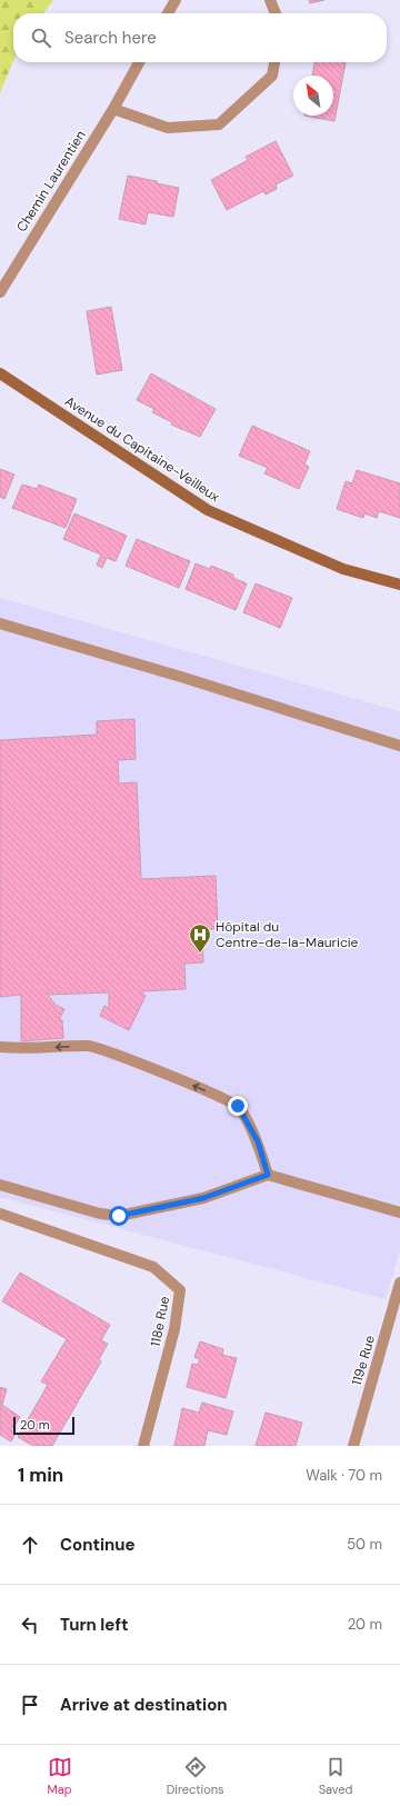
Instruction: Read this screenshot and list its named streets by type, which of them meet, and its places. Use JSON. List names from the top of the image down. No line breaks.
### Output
{"streets":{"street":["Chemin Laurentien","Avenue du Capitaine-Veilleux","118e Rue","119e Rue"]},"places":{"hospital":["Hôpital du Centre-de-la-Mauricie"]},"scale_bar":"20 m","north":"top left","page":{"search":"Search here","scale":"20 m","heading":["1 min","Walk · 70 m"],"list":[["Continue","50 m"],["Turn left","20 m"],"Arrive at destination"],"nav":["Map","Directions","Saved"]}}
